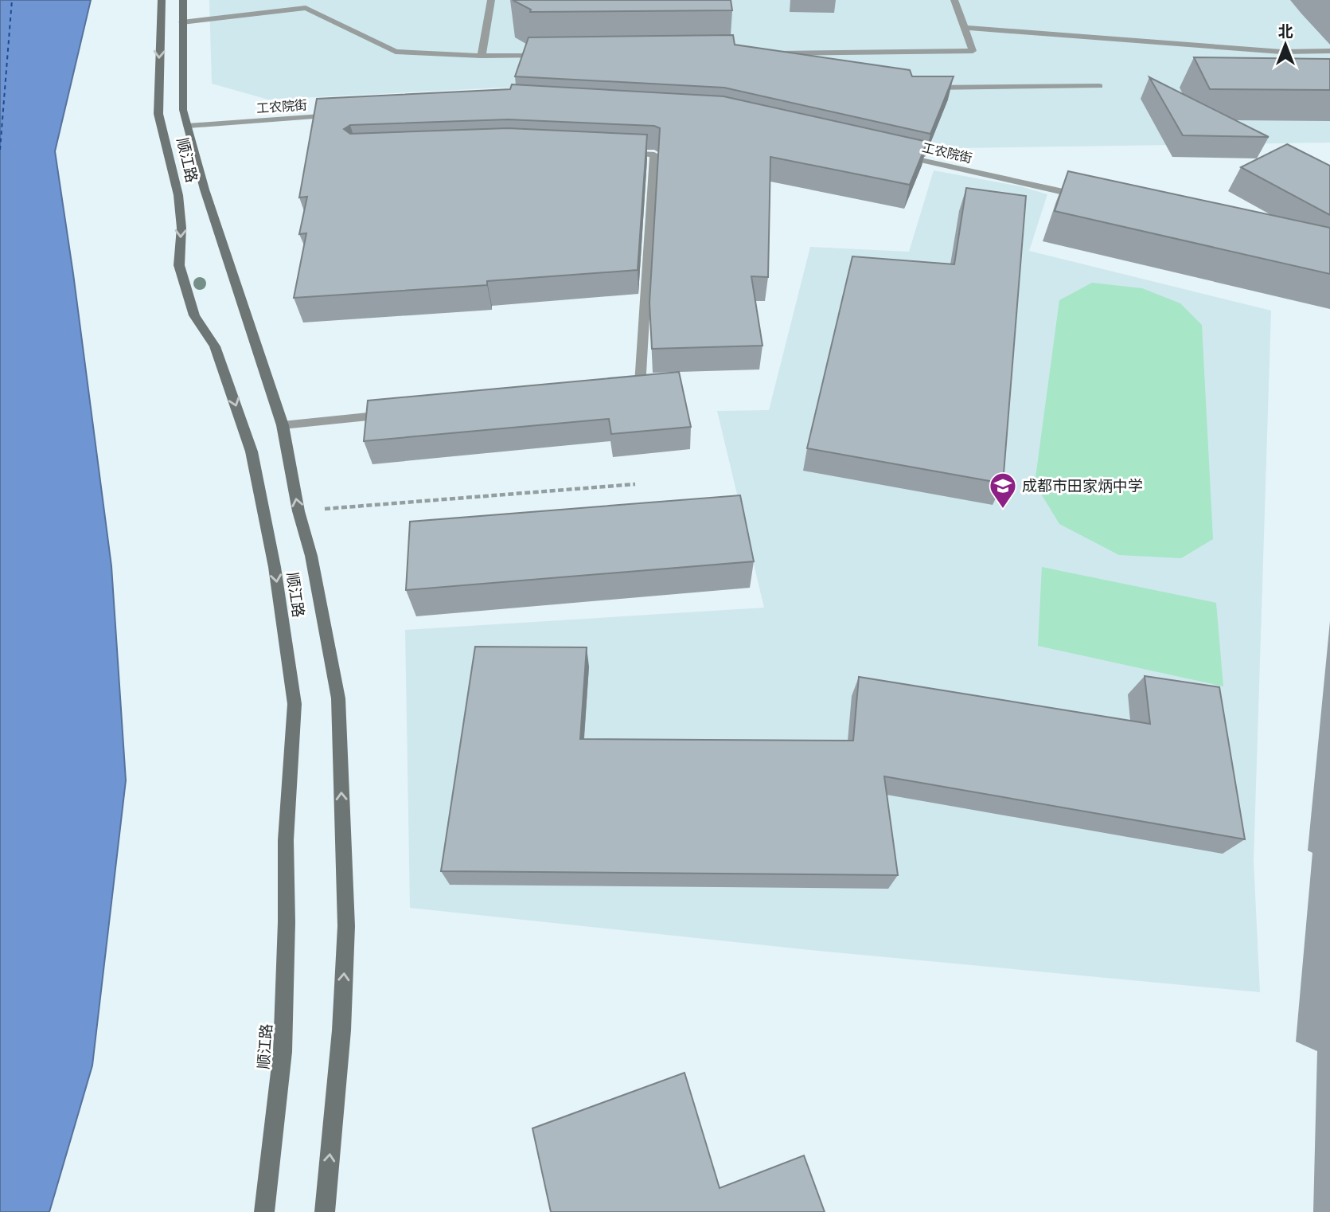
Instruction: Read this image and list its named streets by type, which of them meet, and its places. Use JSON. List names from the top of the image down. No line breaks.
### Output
{"streets":{"main road":["顺江路"],"street":["工农院街"]},"crossings":[["工农院街","顺江路"]],"places":{"school or university":["成都市田家炳中学"]},"north":"top"}
